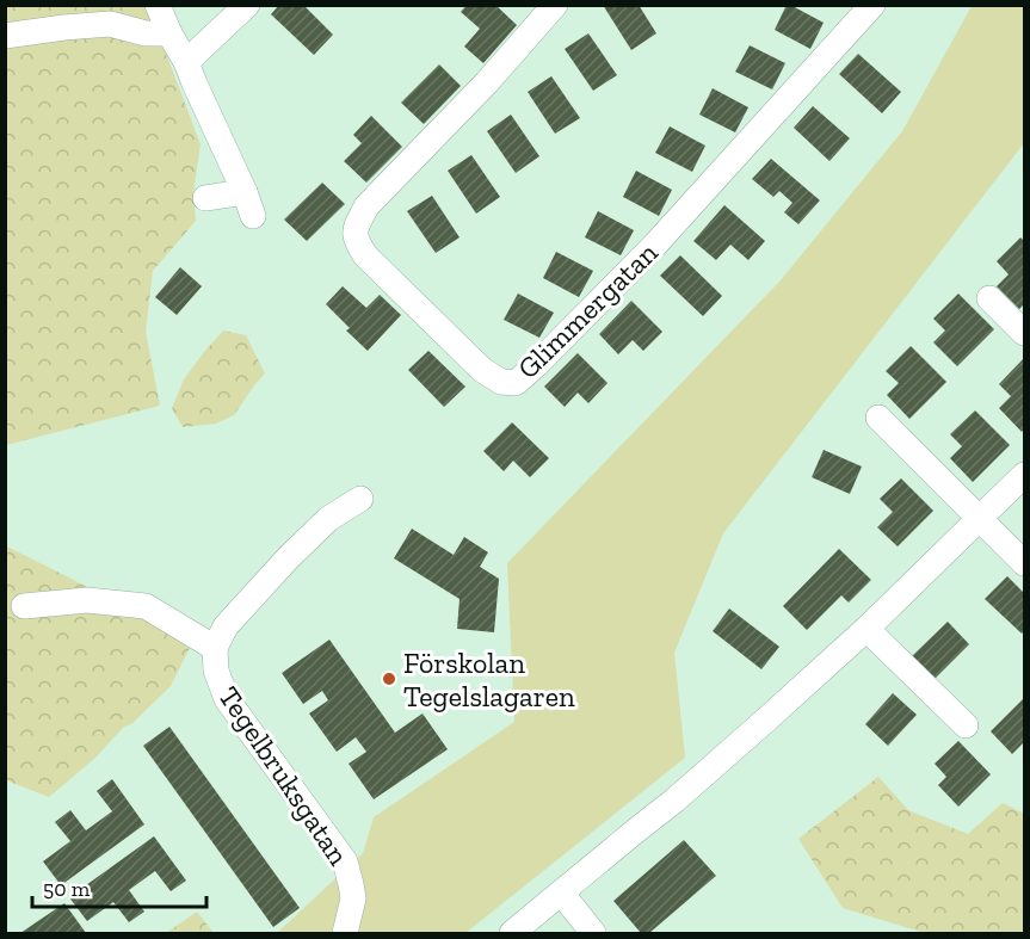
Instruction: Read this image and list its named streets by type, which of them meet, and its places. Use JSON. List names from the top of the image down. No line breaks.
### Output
{"streets":{"street":["Glimmergatan","Tegelbruksgatan"]},"places":["Förskolan Tegelslagaren"],"scale_bar":"50 m"}
